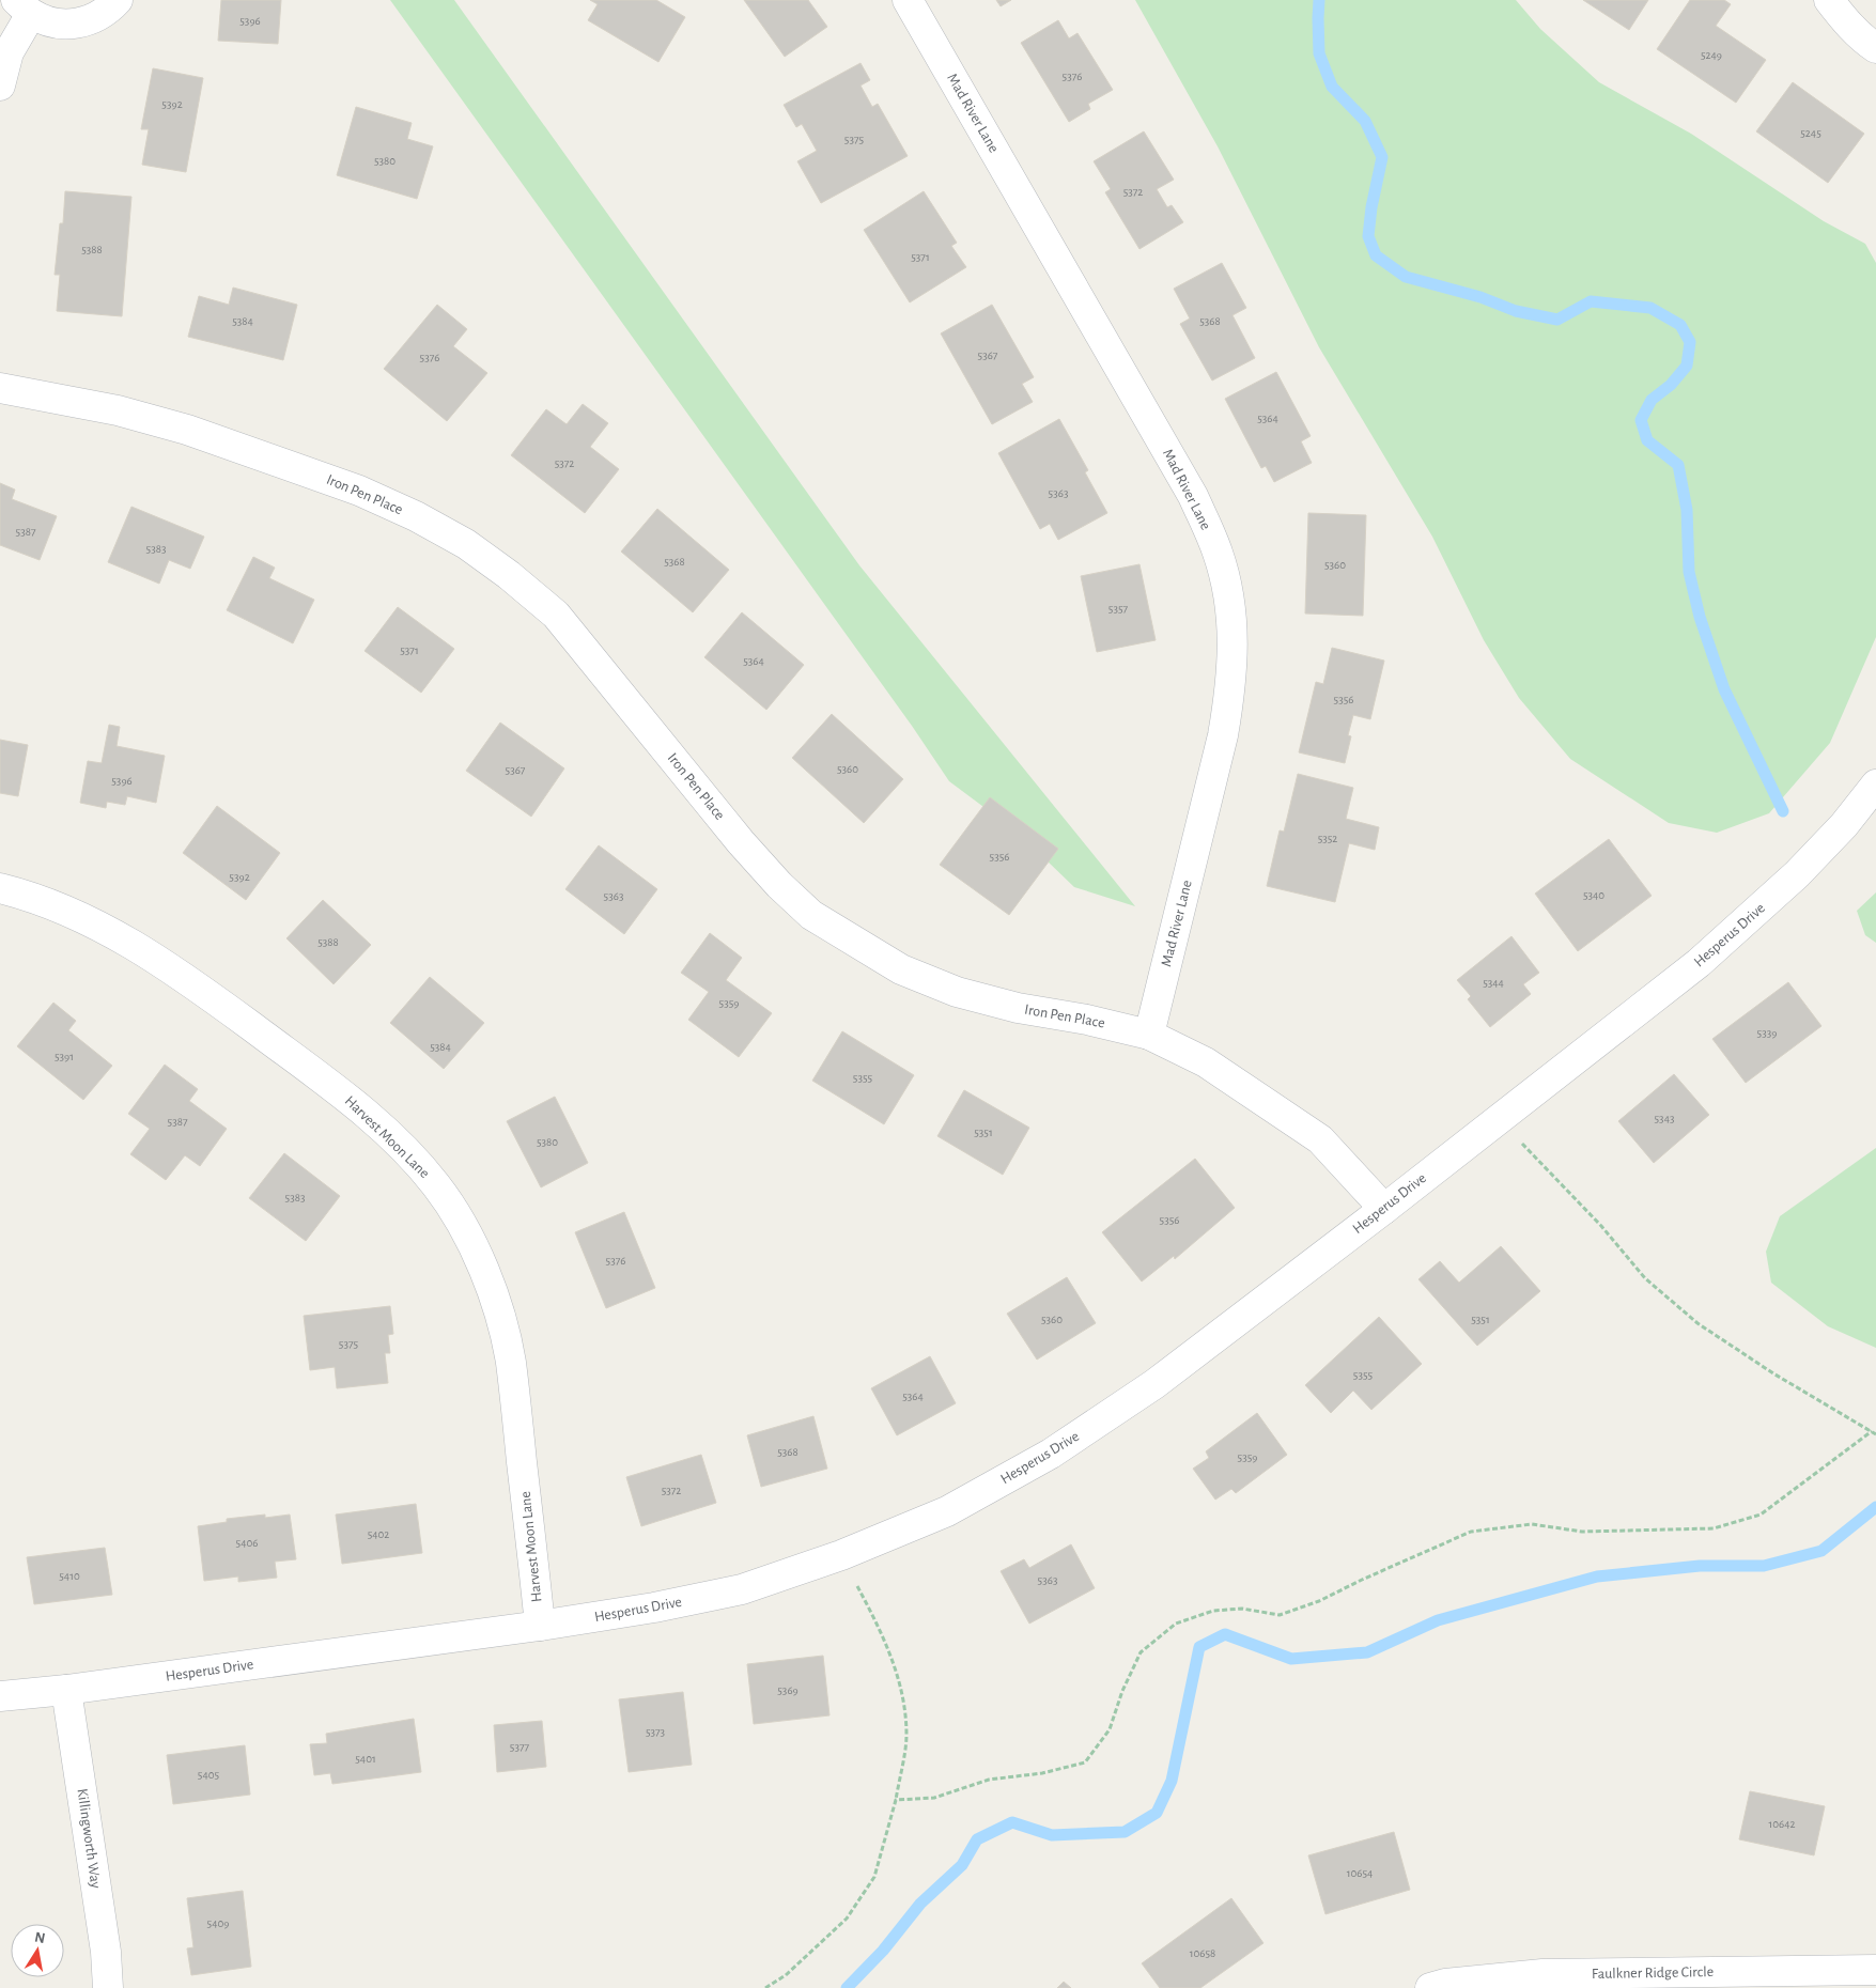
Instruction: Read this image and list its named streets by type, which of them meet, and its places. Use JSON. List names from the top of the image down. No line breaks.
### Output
{"streets":{"street":["Mad River Lane","Iron Pen Place","Hesperus Drive","Harvest Moon Lane","Killingworth Way","Faulkner Ridge Circle"]},"crossings":[["Mad River Lane","Iron Pen Place"],["Iron Pen Place","Hesperus Drive"],["Hesperus Drive","Harvest Moon Lane"],["Hesperus Drive","Killingworth Way"]],"house_numbers":["5396","5249","5376","5392","5245","5375","5380","5372","5388","5371","5384","5368","5367","5376","5364","5372","5363","5387","5383","5368","5360","5357","5371","5364","5356","5360","5367","5396","5352","5356","5392","5340","5363","5388","5344","5359","5339","5384","5391","5355","5343","5387","5351","5380","5383","5356","5376","5360","5351","5375","5355","5364","5368","5359","5372","5402","5406","5410","5363","5369","5373","5377","5401","5405","10642","10654","5409","10658"],"north":"top"}
